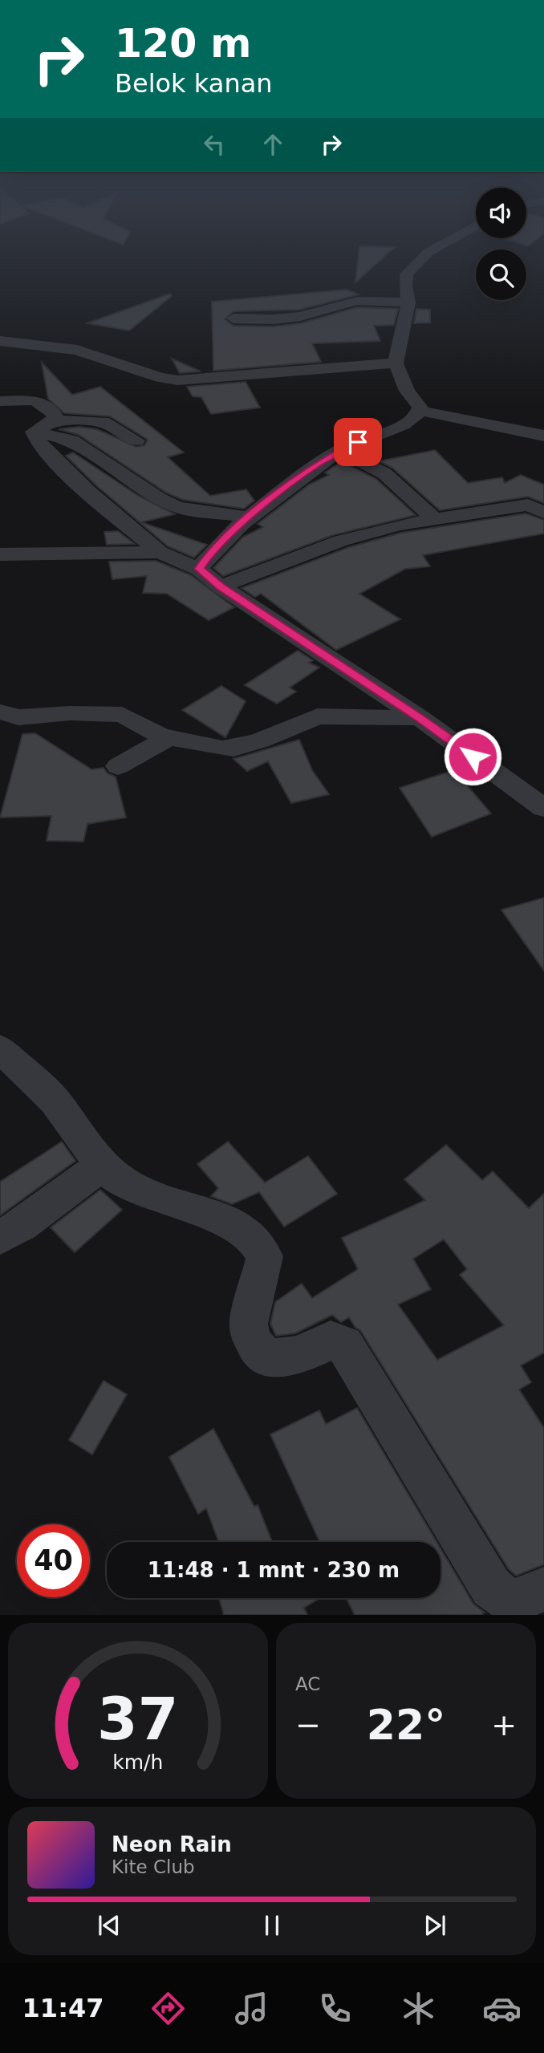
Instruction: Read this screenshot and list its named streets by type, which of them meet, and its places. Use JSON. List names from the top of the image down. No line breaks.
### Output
{"page":{"turn":["120 m","Belok kanan"],"limit":"40","trip":"11:48 · 1 mnt · 230 m","tile":"AC","heat":["−","22°","+"],"song":["Neon Rain","Kite Club"],"tabs":"11:47","gauge":["37","km/h"]}}
